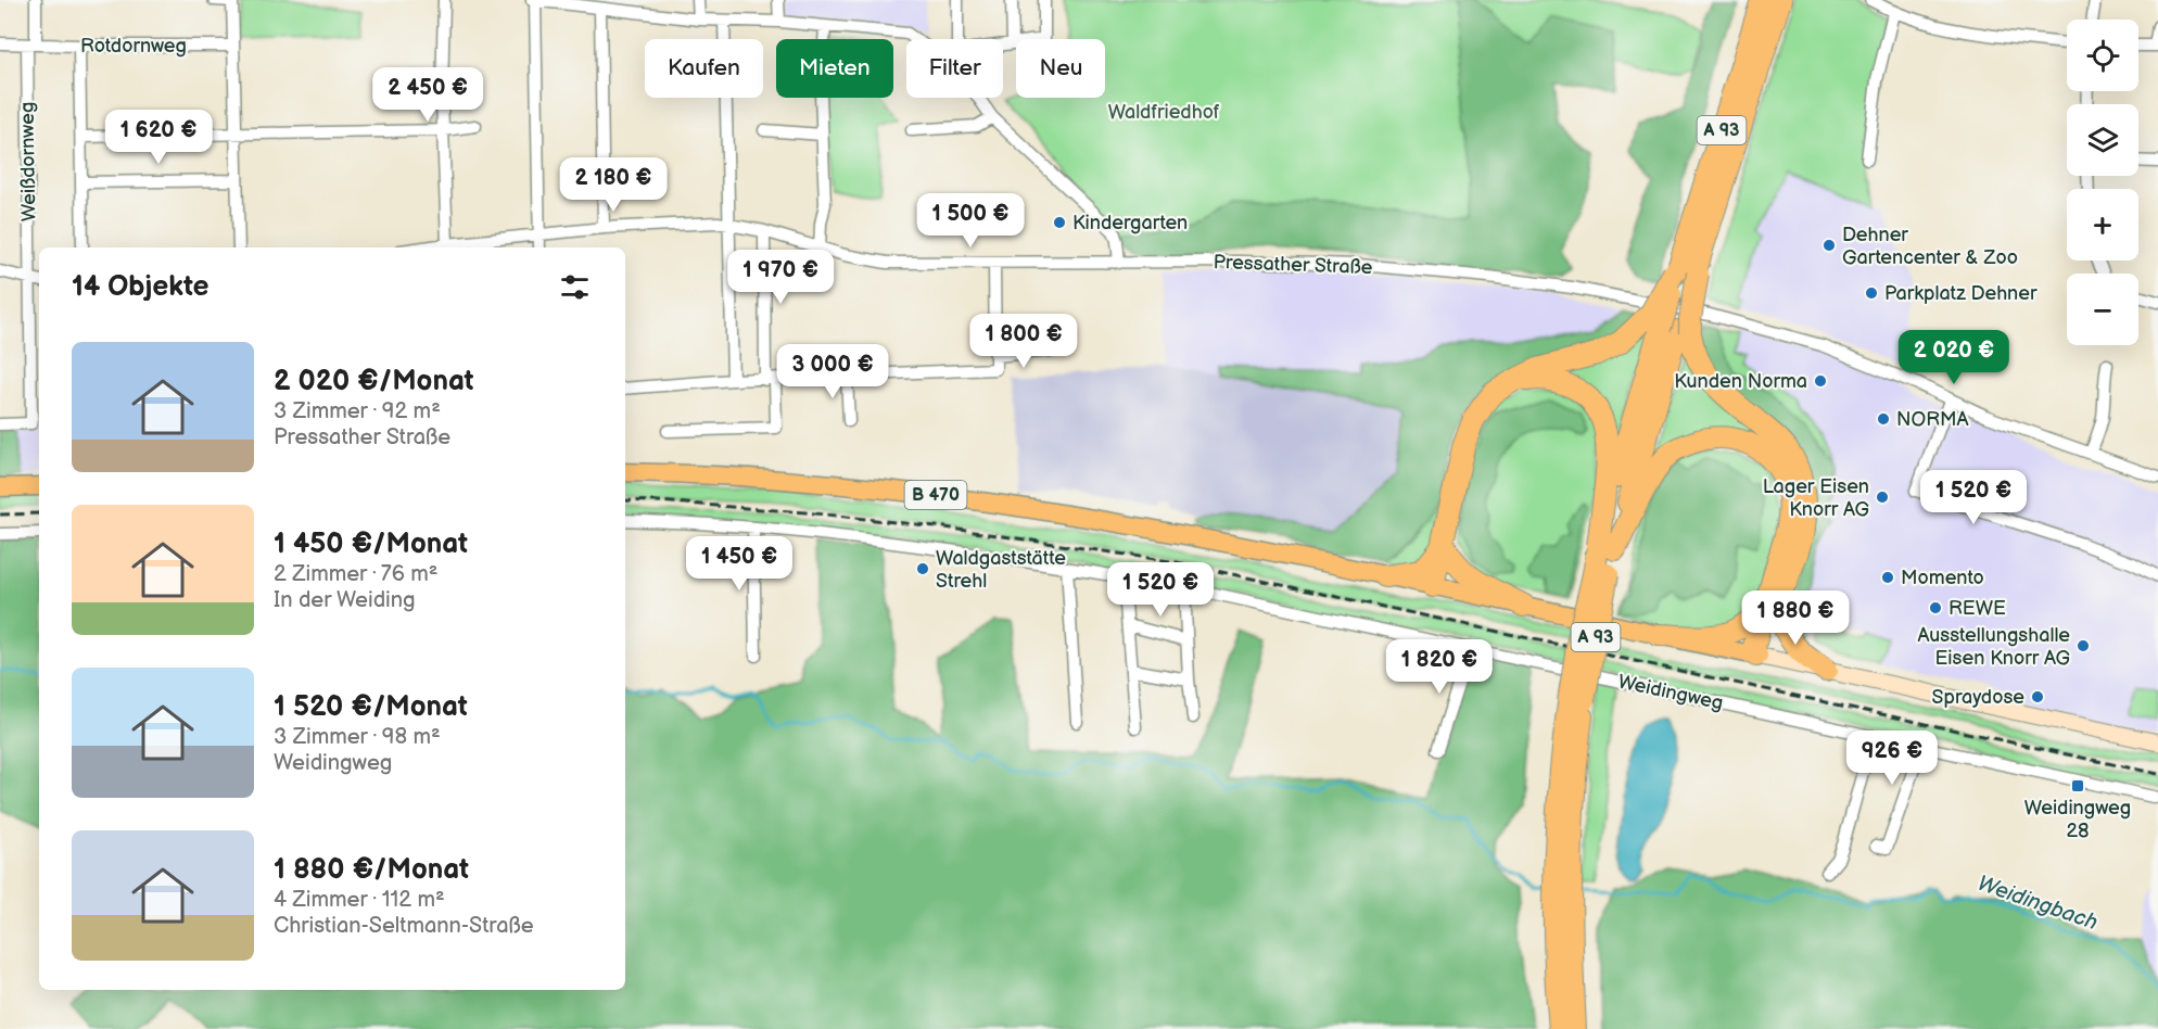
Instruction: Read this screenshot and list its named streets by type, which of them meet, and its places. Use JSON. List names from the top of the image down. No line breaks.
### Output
{"streets":{"highway":["A 93"],"main road":["B 470"],"street":["Rotdornweg","Weißdornweg","Pressather Straße","Weidingweg"]},"crossings":[["Rotdornweg","Weißdornweg"]],"water":["Weidingbach"],"parks":["Waldfriedhof"],"places":{"other":["Kindergarten","Dehner Gartencenter & Zoo","Parkplatz Dehner","Kunden Norma","NORMA","Lager Eisen Knorr AG","Waldgaststätte Strehl","Momento","REWE","Ausstellungshalle Eisen Knorr AG","Spraydose"],"transit":["Weidingweg 28"]},"page":{"map_buttons":["+","−"],"chip":["Kaufen","Mieten","Filter","Neu"],"price":["2 450 €","1 620 €","2 180 €","1 500 €","1 970 €","1 800 €","2 020 €","3 000 €","1 520 €","1 450 €","1 520 €","1 880 €","1 820 €","926 €"],"heading":"14 Objekte","list":[{"name":"2 020 €/Monat","note":"3 Zimmer · 92 m² · Pressather Straße"},{"name":"1 450 €/Monat","note":"2 Zimmer · 76 m² · In der Weiding"},{"name":"1 520 €/Monat","note":"3 Zimmer · 98 m² · Weidingweg"},{"name":"1 880 €/Monat","note":"4 Zimmer · 112 m² · Christian-Seltmann-Straße"}]}}
